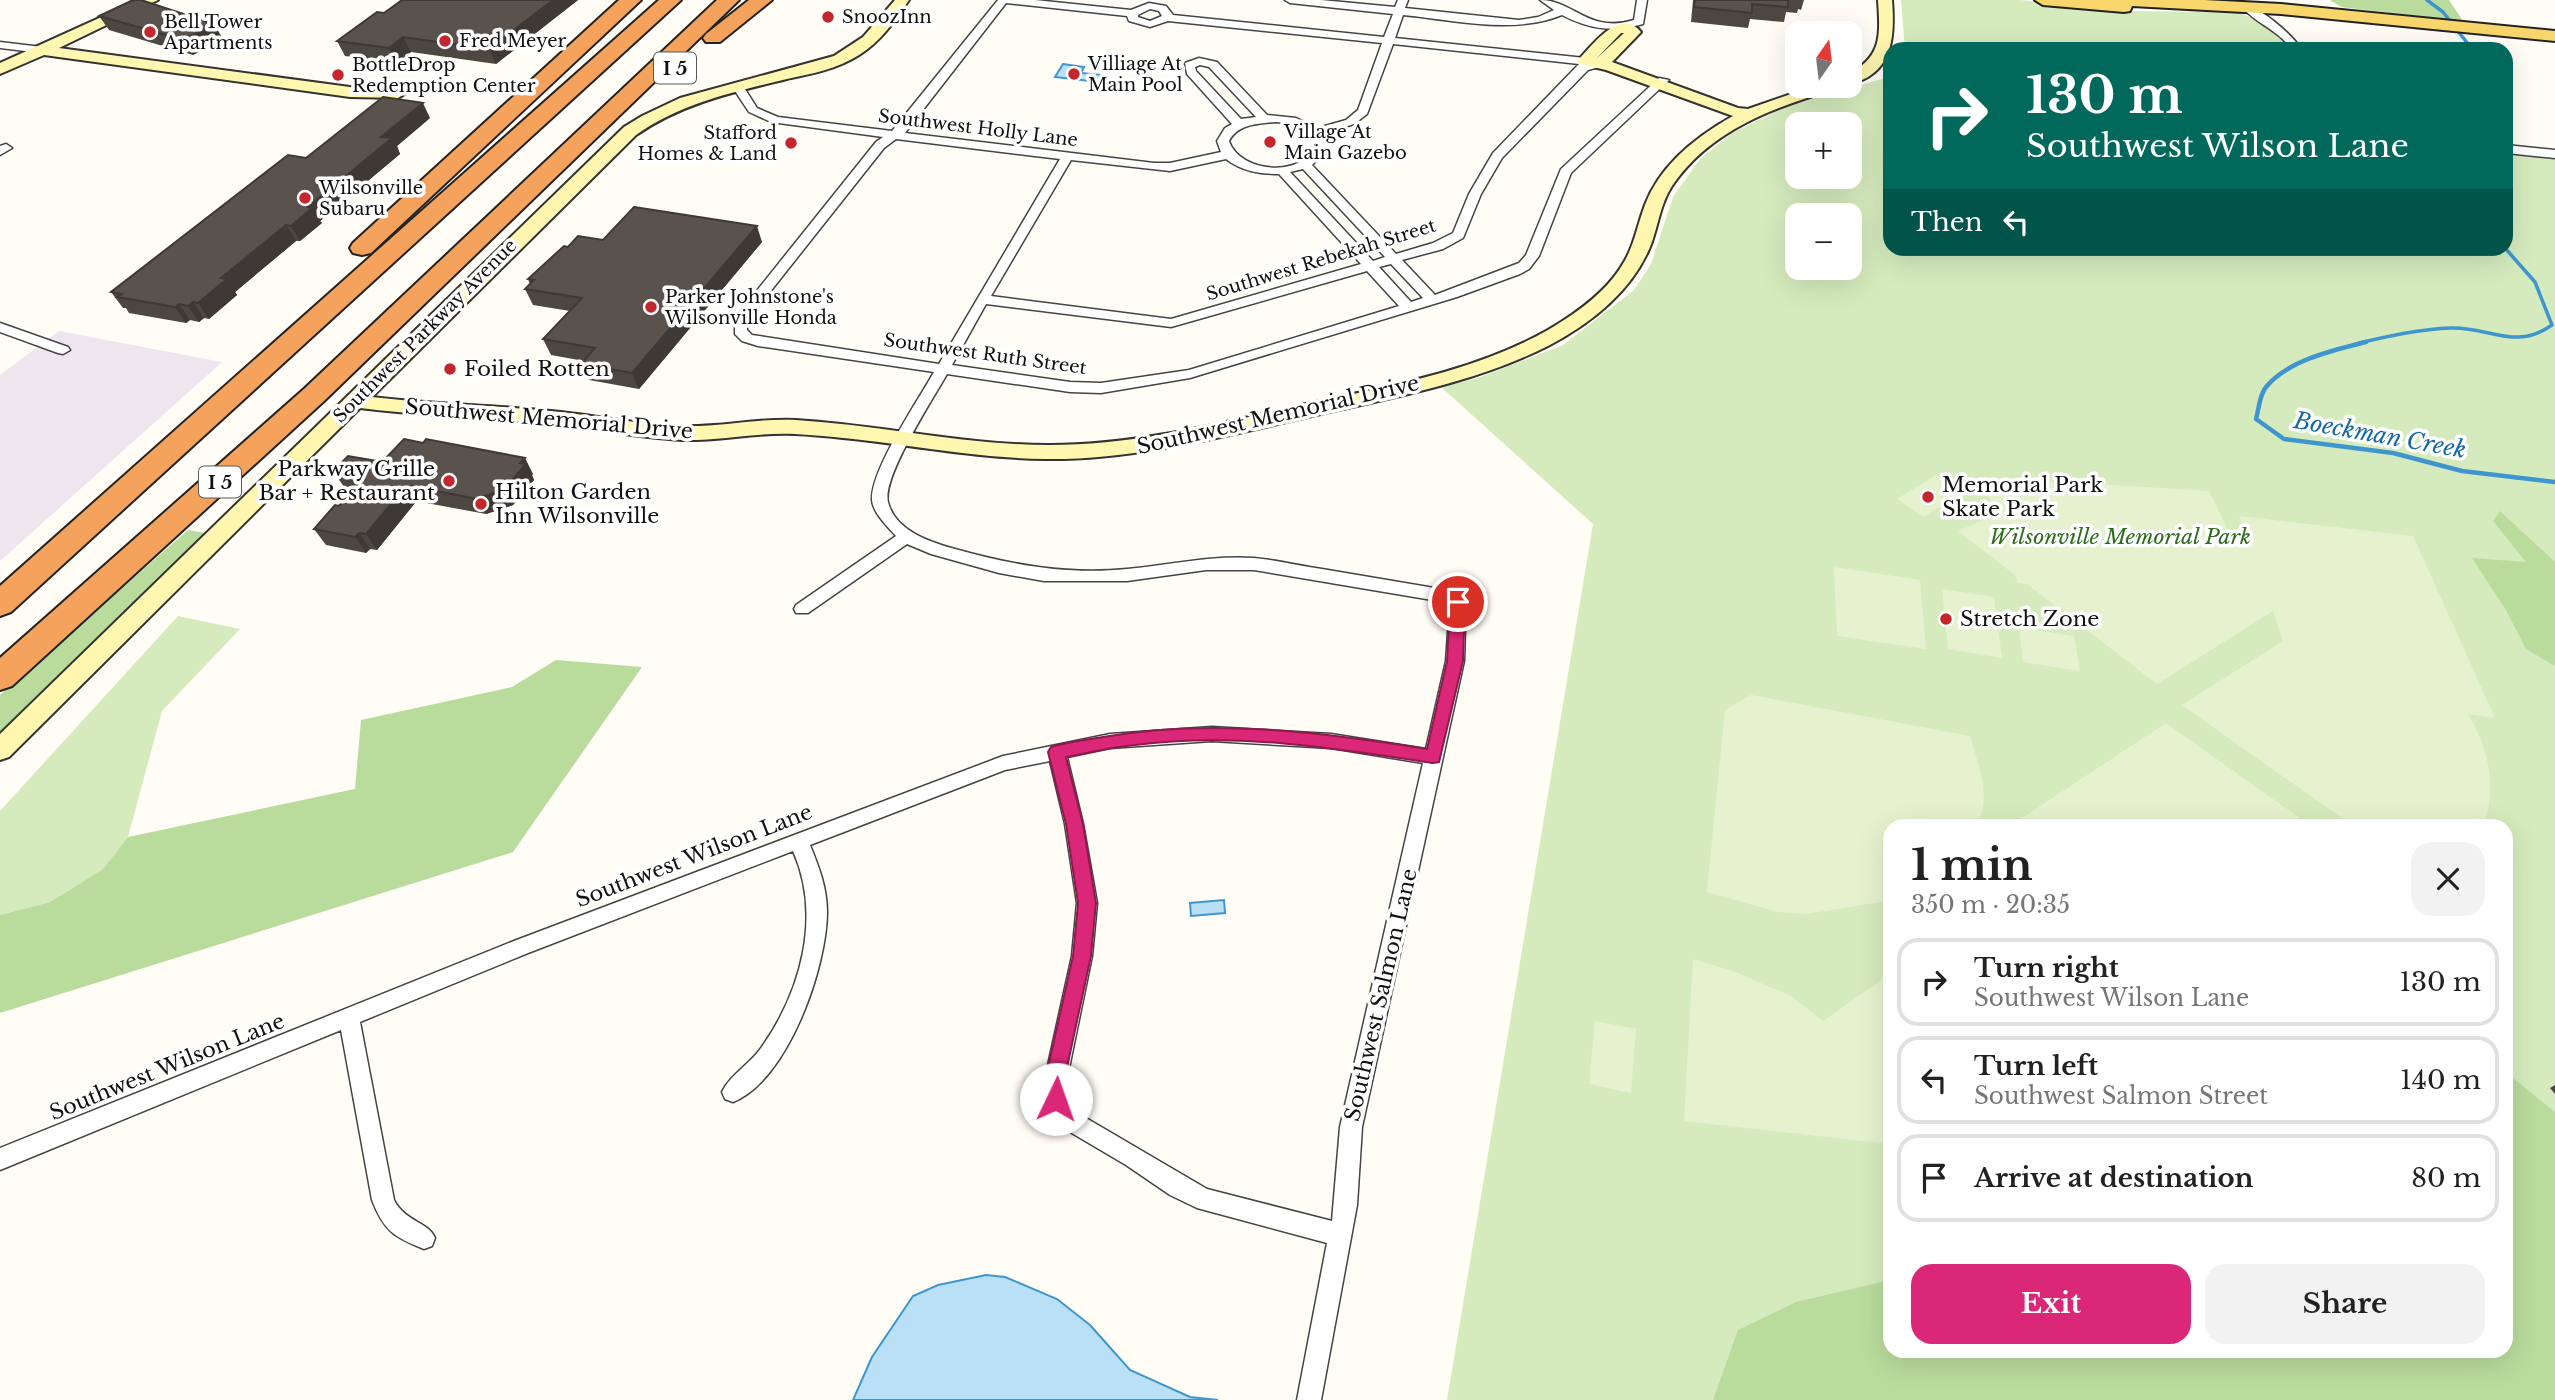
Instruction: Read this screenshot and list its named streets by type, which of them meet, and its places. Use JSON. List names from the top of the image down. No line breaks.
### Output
{"streets":{"highway":["I 5"],"street":["Southwest Holly Lane","Southwest Rebekah Street","Southwest Parkway Avenue","Southwest Ruth Street","Southwest Memorial Drive","Southwest Wilson Lane","Southwest Salmon Lane"]},"crossings":[["Southwest Holly Lane","Southwest Parkway Avenue"],["Southwest Holly Lane","Southwest Ruth Street"],["Southwest Parkway Avenue","Southwest Memorial Drive"],["Southwest Wilson Lane","Southwest Salmon Lane"]],"water":["Boeckman Creek"],"parks":["Wilsonville Memorial Park"],"places":["SnoozInn","Bell Tower Apartments","Fred Meyer","Villiage At Main Pool","BottleDrop Redemption Center","Village At Main Gazebo","Stafford Homes & Land","Wilsonville Subaru","Parker Johnstone's Wilsonville Honda","Foiled Rotten","Parkway Grille Bar + Restaurant","Memorial Park Skate Park","Hilton Garden Inn Wilsonville","Stretch Zone"],"north":"top","page":{"map_buttons":["+","−"],"turn":["130 m","Southwest Wilson Lane"],"then":"Then","heading":["1 min","350 m · 20:35"],"list":[{"name":"Turn right","note":"Southwest Wilson Lane","value":"130 m"},{"name":"Turn left","note":"Southwest Salmon Street","value":"140 m"},{"name":"Arrive at destination","value":"80 m"}],"buttons":["Exit","Share"]}}
